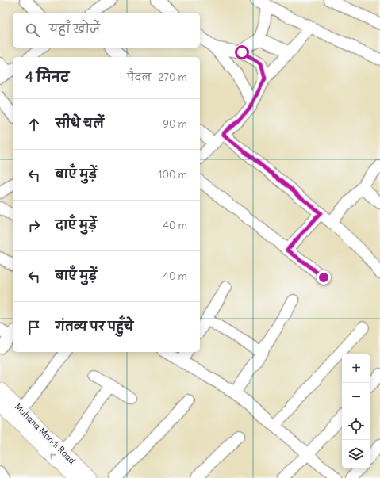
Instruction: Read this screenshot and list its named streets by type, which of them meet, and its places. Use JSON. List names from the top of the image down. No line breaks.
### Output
{"streets":{"main road":["Muhana Mandi Road"]},"page":{"search":"यहाँ खोजें","heading":["4 मिनट","पैदल · 270 m"],"list":[["सीधे चलें","90 m"],["बाएँ मुड़ें","100 m"],["दाएँ मुड़ें","40 m"],["बाएँ मुड़ें","40 m"],"गंतव्य पर पहुँचे"],"map_buttons":["+","−"]}}
